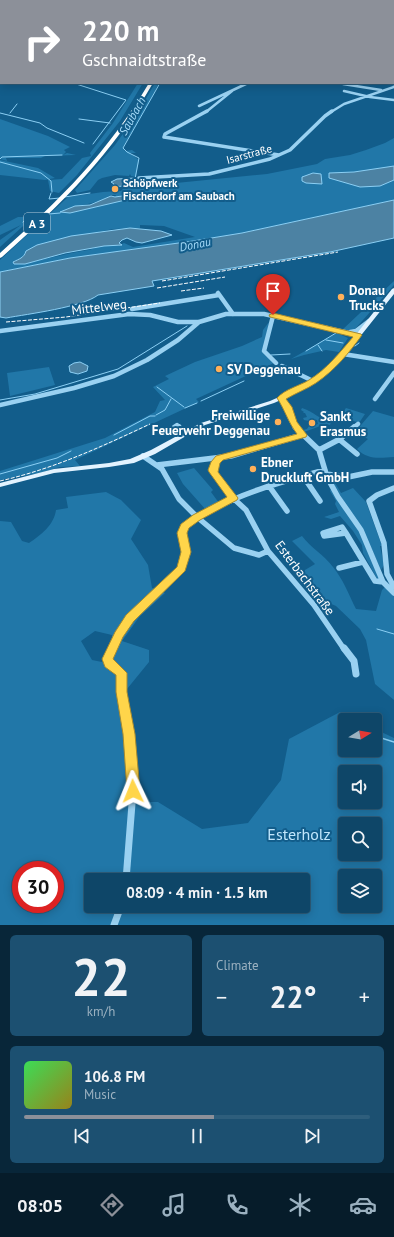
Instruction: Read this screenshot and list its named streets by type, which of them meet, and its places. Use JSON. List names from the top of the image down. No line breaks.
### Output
{"streets":{"highway":["A 3"],"street":["Isarstraße","Mittelweg","Esterbachstraße"]},"water":["Saubach","Donau"],"parks":["Esterholz"],"places":["Schöpfwerk Fischerdorf am Saubach","Donau Trucks","SV Deggenau","Freiwillige Feuerwehr Deggenau","Sankt Erasmus","Ebner Druckluft GmbH"],"north":"right","page":{"turn":["220 m","Gschnaidtstraße"],"limit":"30","trip":"08:09 · 4 min · 1.5 km","tile":[["22","km/h"],"Climate"],"heat":["−","22°","+"],"song":["106.8 FM","Music"],"tabs":"08:05"}}
